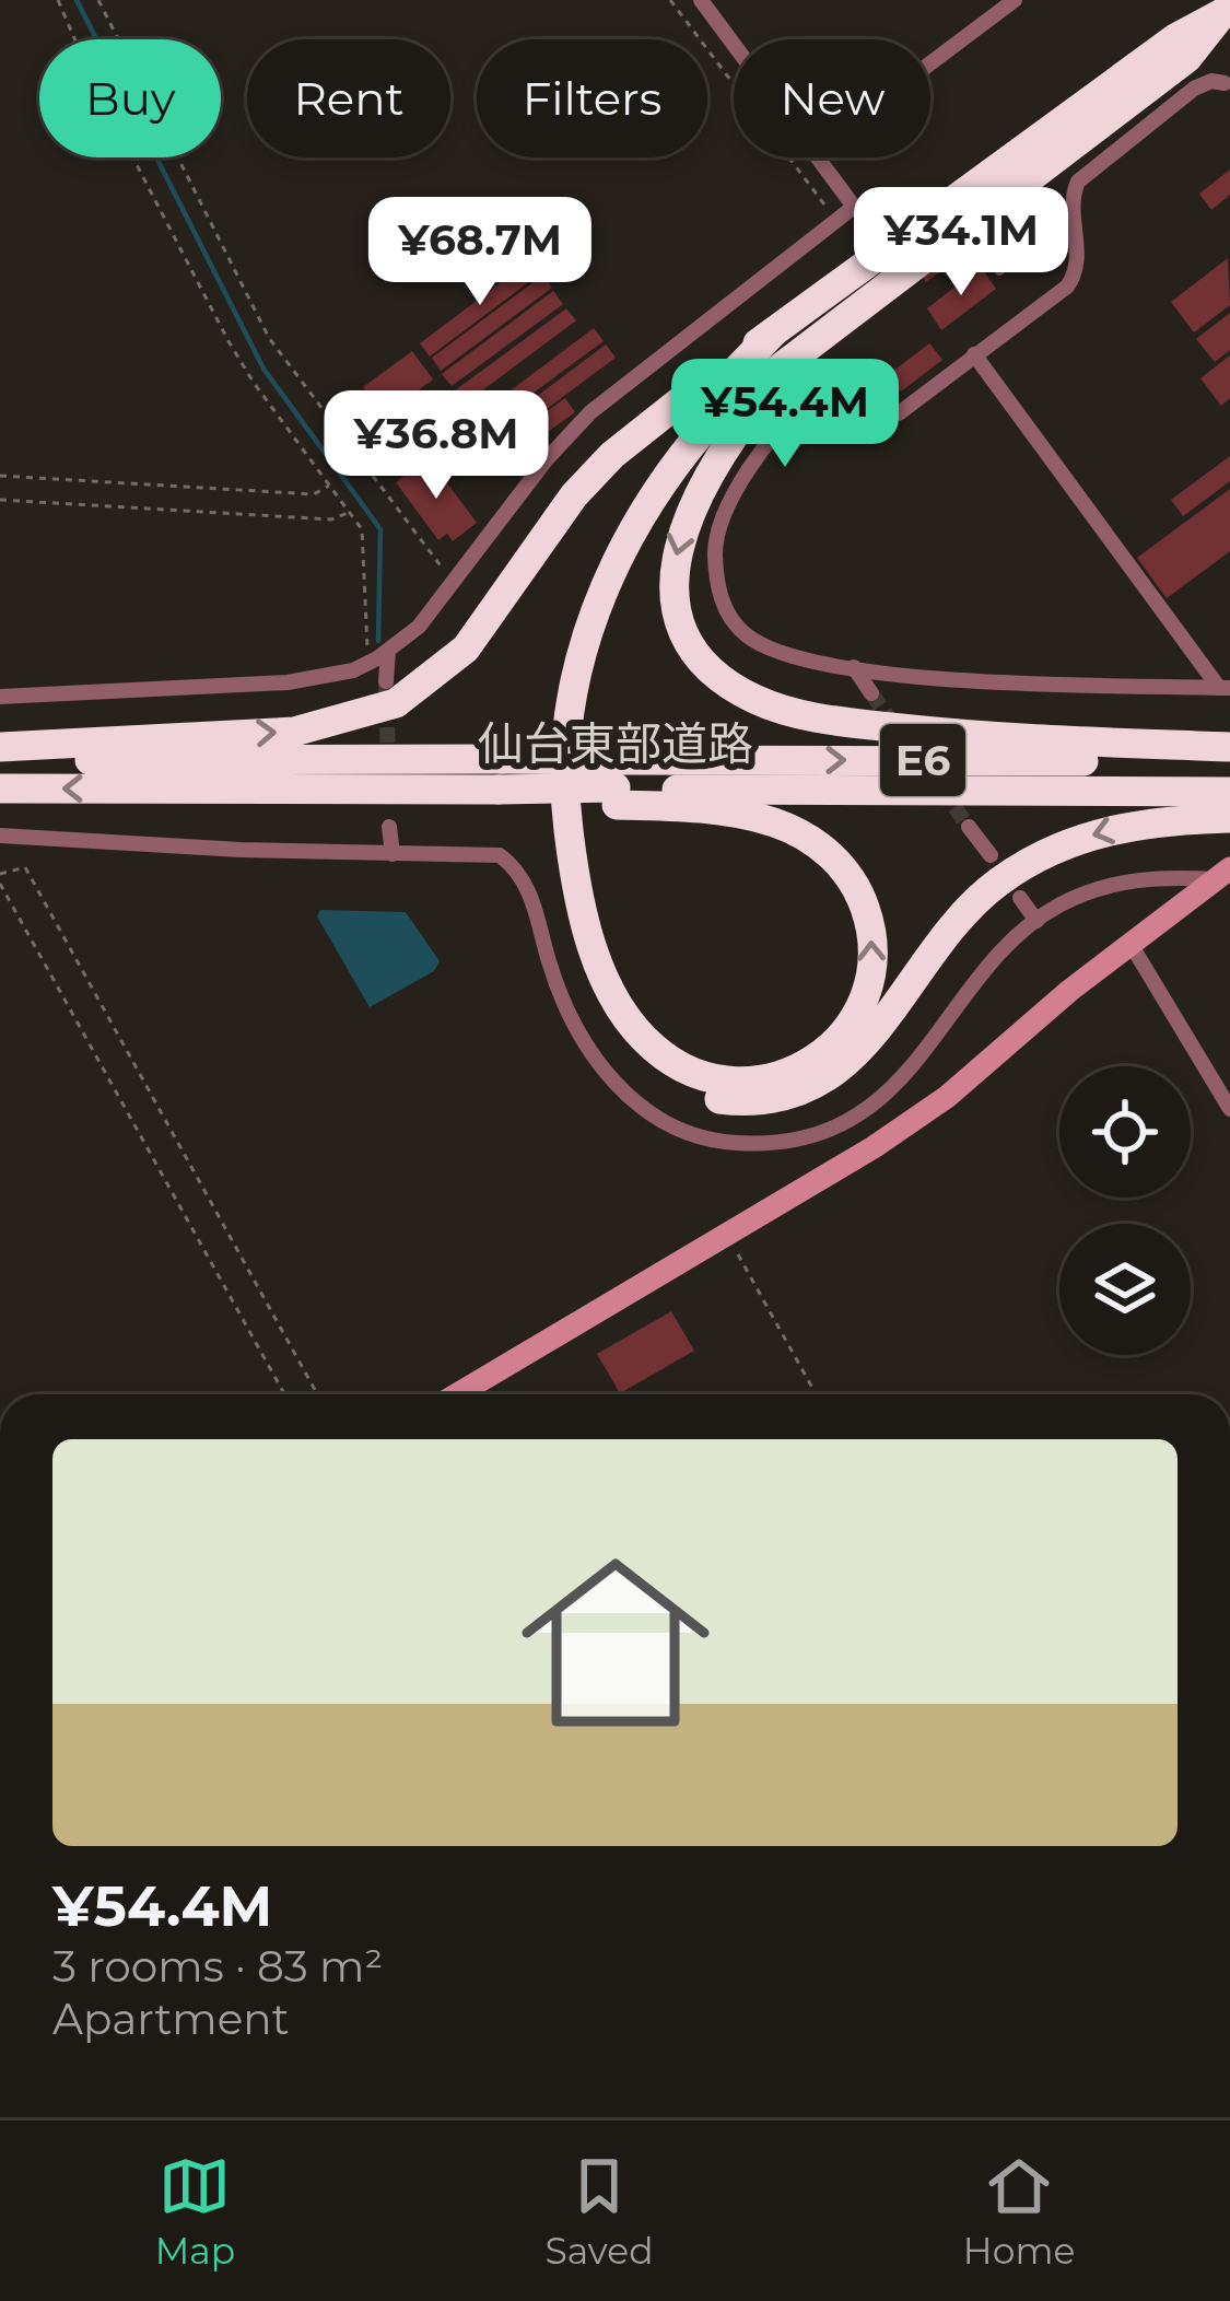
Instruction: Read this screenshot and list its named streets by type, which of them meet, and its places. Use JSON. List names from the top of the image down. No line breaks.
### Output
{"streets":{"highway":["仙台東部道路","E6"]},"page":{"chip":["Buy","Rent","Filters","New"],"price":["¥34.1M","¥68.7M","¥54.4M","¥36.8M"],"list":[{"name":"¥54.4M","note":"3 rooms · 83 m² · Apartment"}],"tabs":["Map","Saved","Home"]}}
